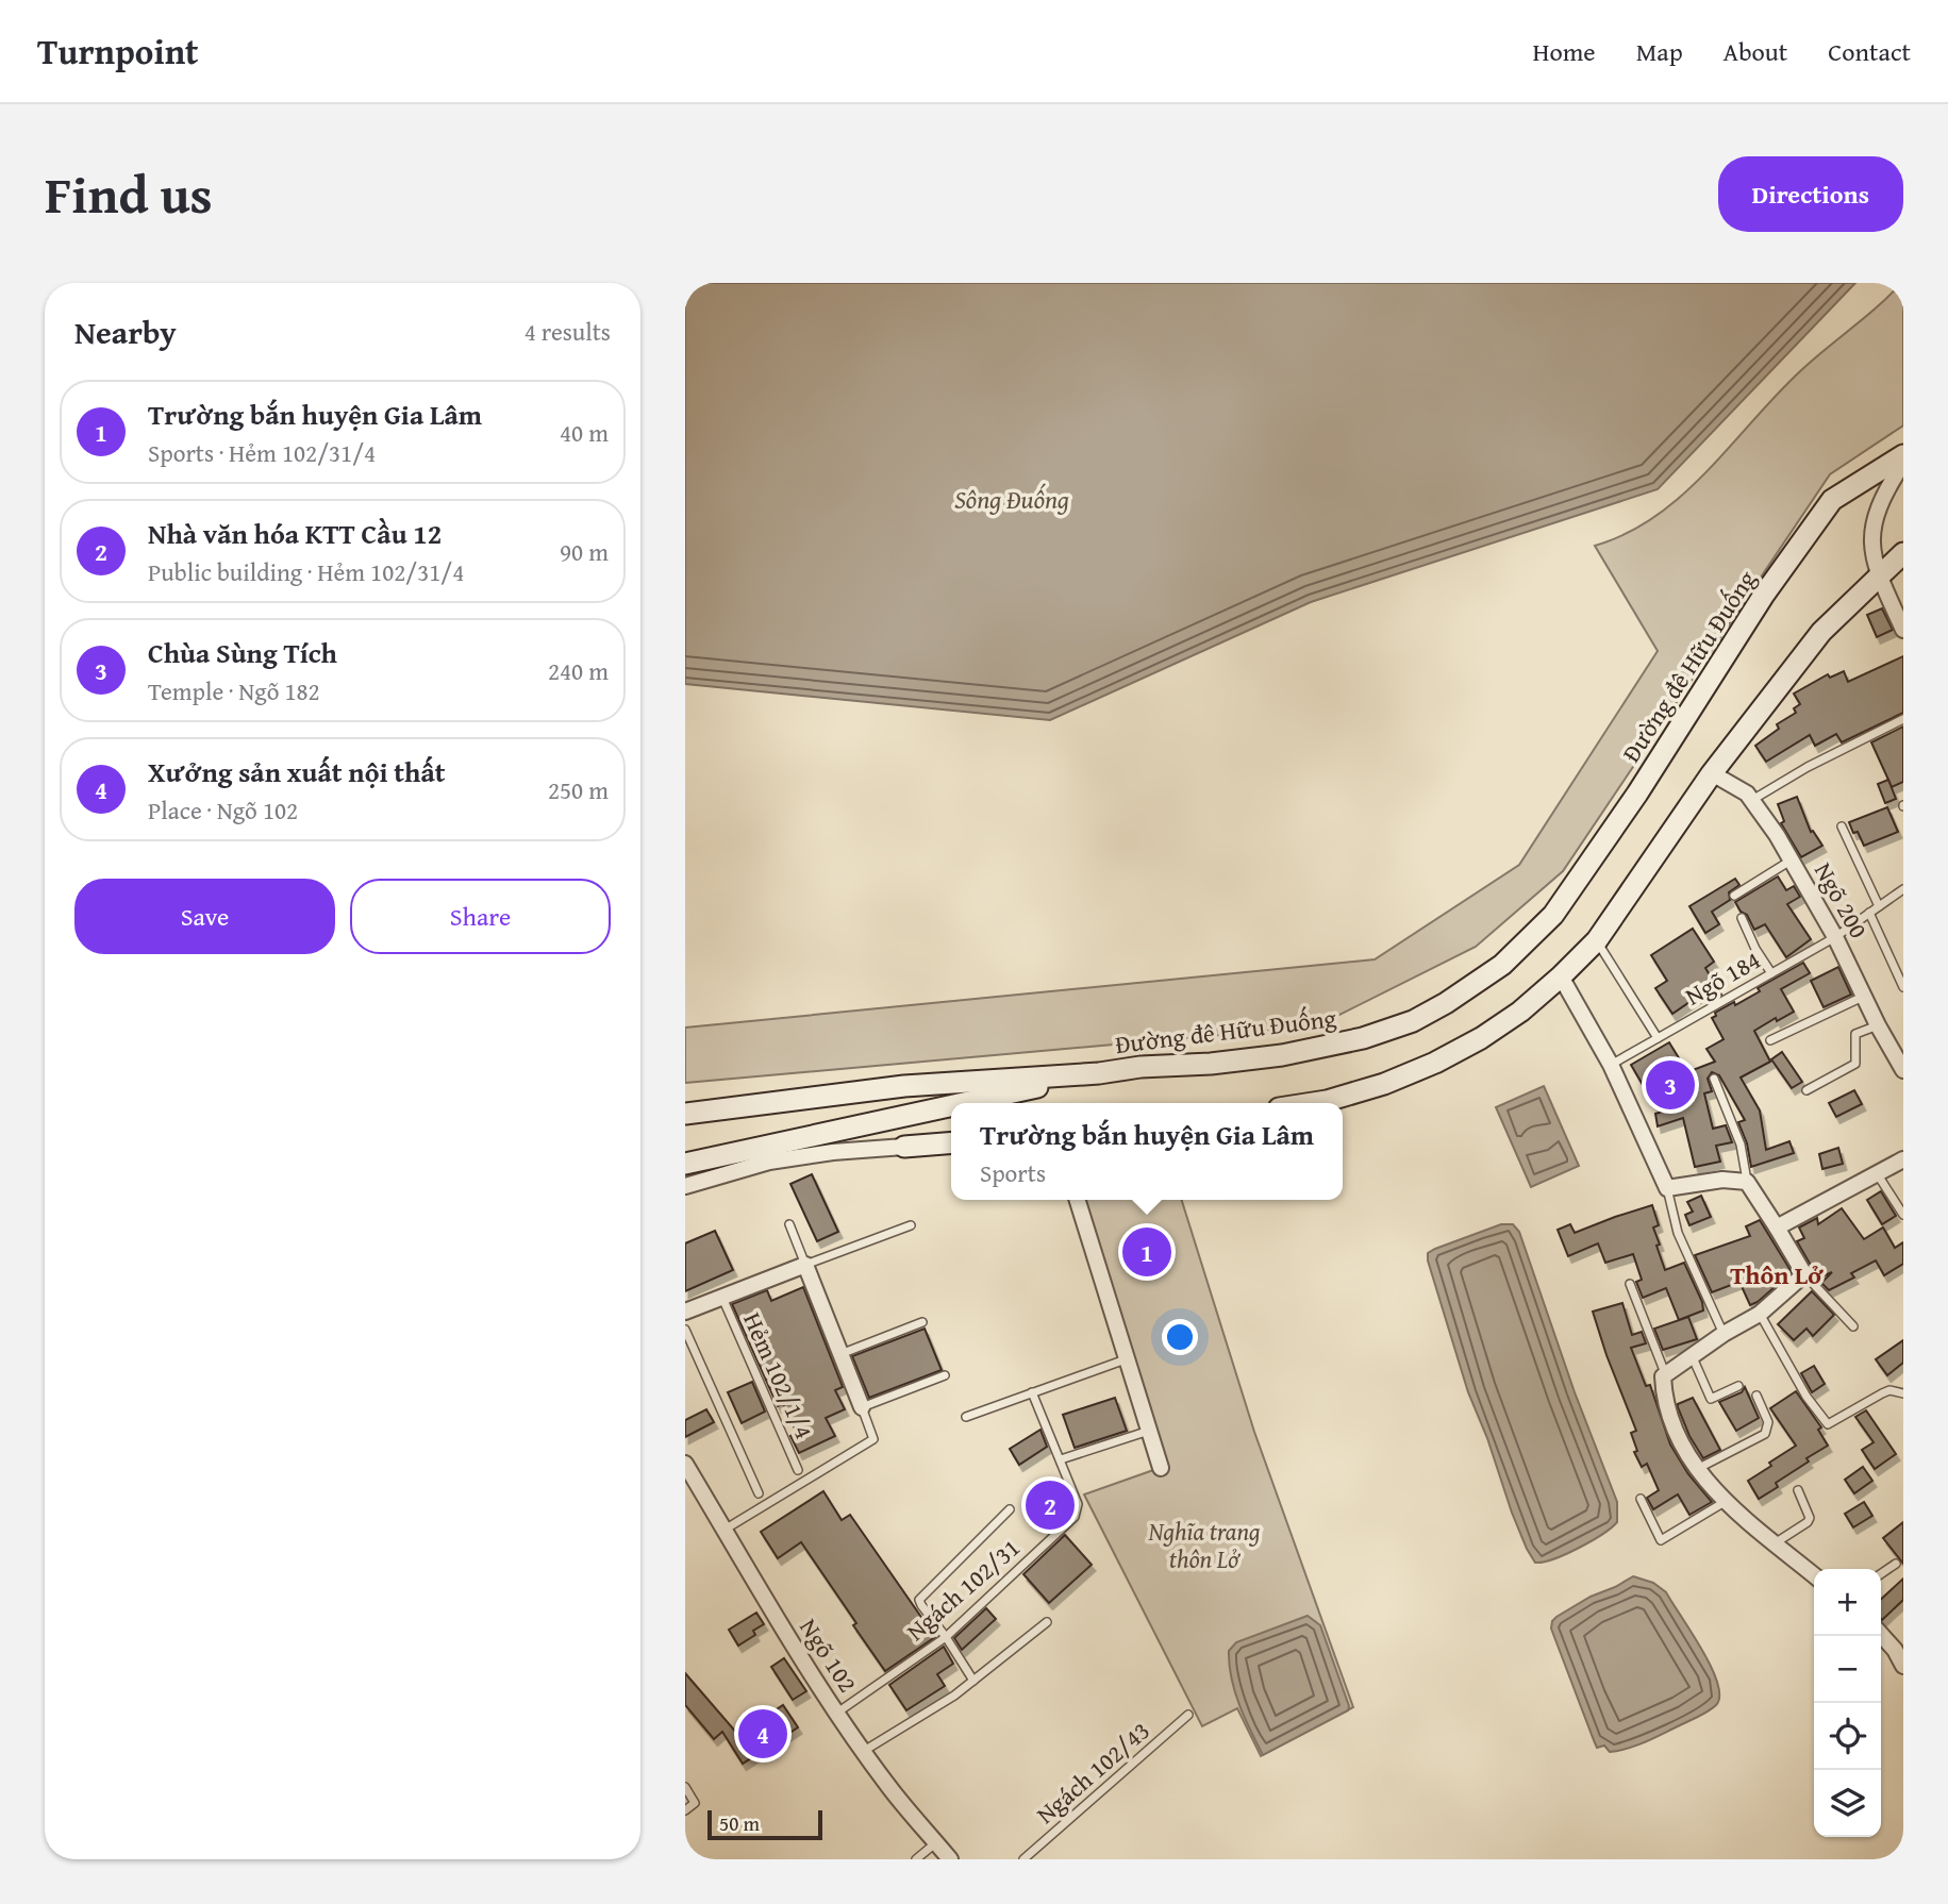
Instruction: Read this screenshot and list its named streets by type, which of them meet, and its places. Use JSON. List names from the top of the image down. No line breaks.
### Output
{"streets":{"main road":["Đường đê Hữu Đuống"],"street":["Ngõ 200","Ngõ 102"],"lane":["Ngõ 184","Hẻm 102/1/4","Ngách 102/31","Ngách 102/43"]},"crossings":[["Ngõ 200","Ngõ 184"],["Ngách 102/31","Ngõ 102"]],"districts":["Thôn Lở"],"water":["Sông Đuống"],"parks":["Nghĩa trang thôn Lở"],"scale_bar":"50 m","page":{"header":"Turnpoint","nav":["Home","Map","About","Contact"],"title":"Find us","buttons":["Directions",["Save","Share"]],"heading":["Nearby","4 results"],"list":[{"mark":"1","name":"Trường bắn huyện Gia Lâm","note":"Sports · Hẻm 102/31/4","value":"40 m"},{"mark":"2","name":"Nhà văn hóa KTT Cầu 12","note":"Public building · Hẻm 102/31/4","value":"90 m"},{"mark":"3","name":"Chùa Sùng Tích","note":"Temple · Ngõ 182","value":"240 m"},{"mark":"4","name":"Xưởng sản xuất nội thất","note":"Place · Ngõ 102","value":"250 m"}],"pins":["3","1","2","4"],"popup":["Trường bắn huyện Gia Lâm","Sports"],"map_buttons":["+","−"],"scale":"50 m"}}
